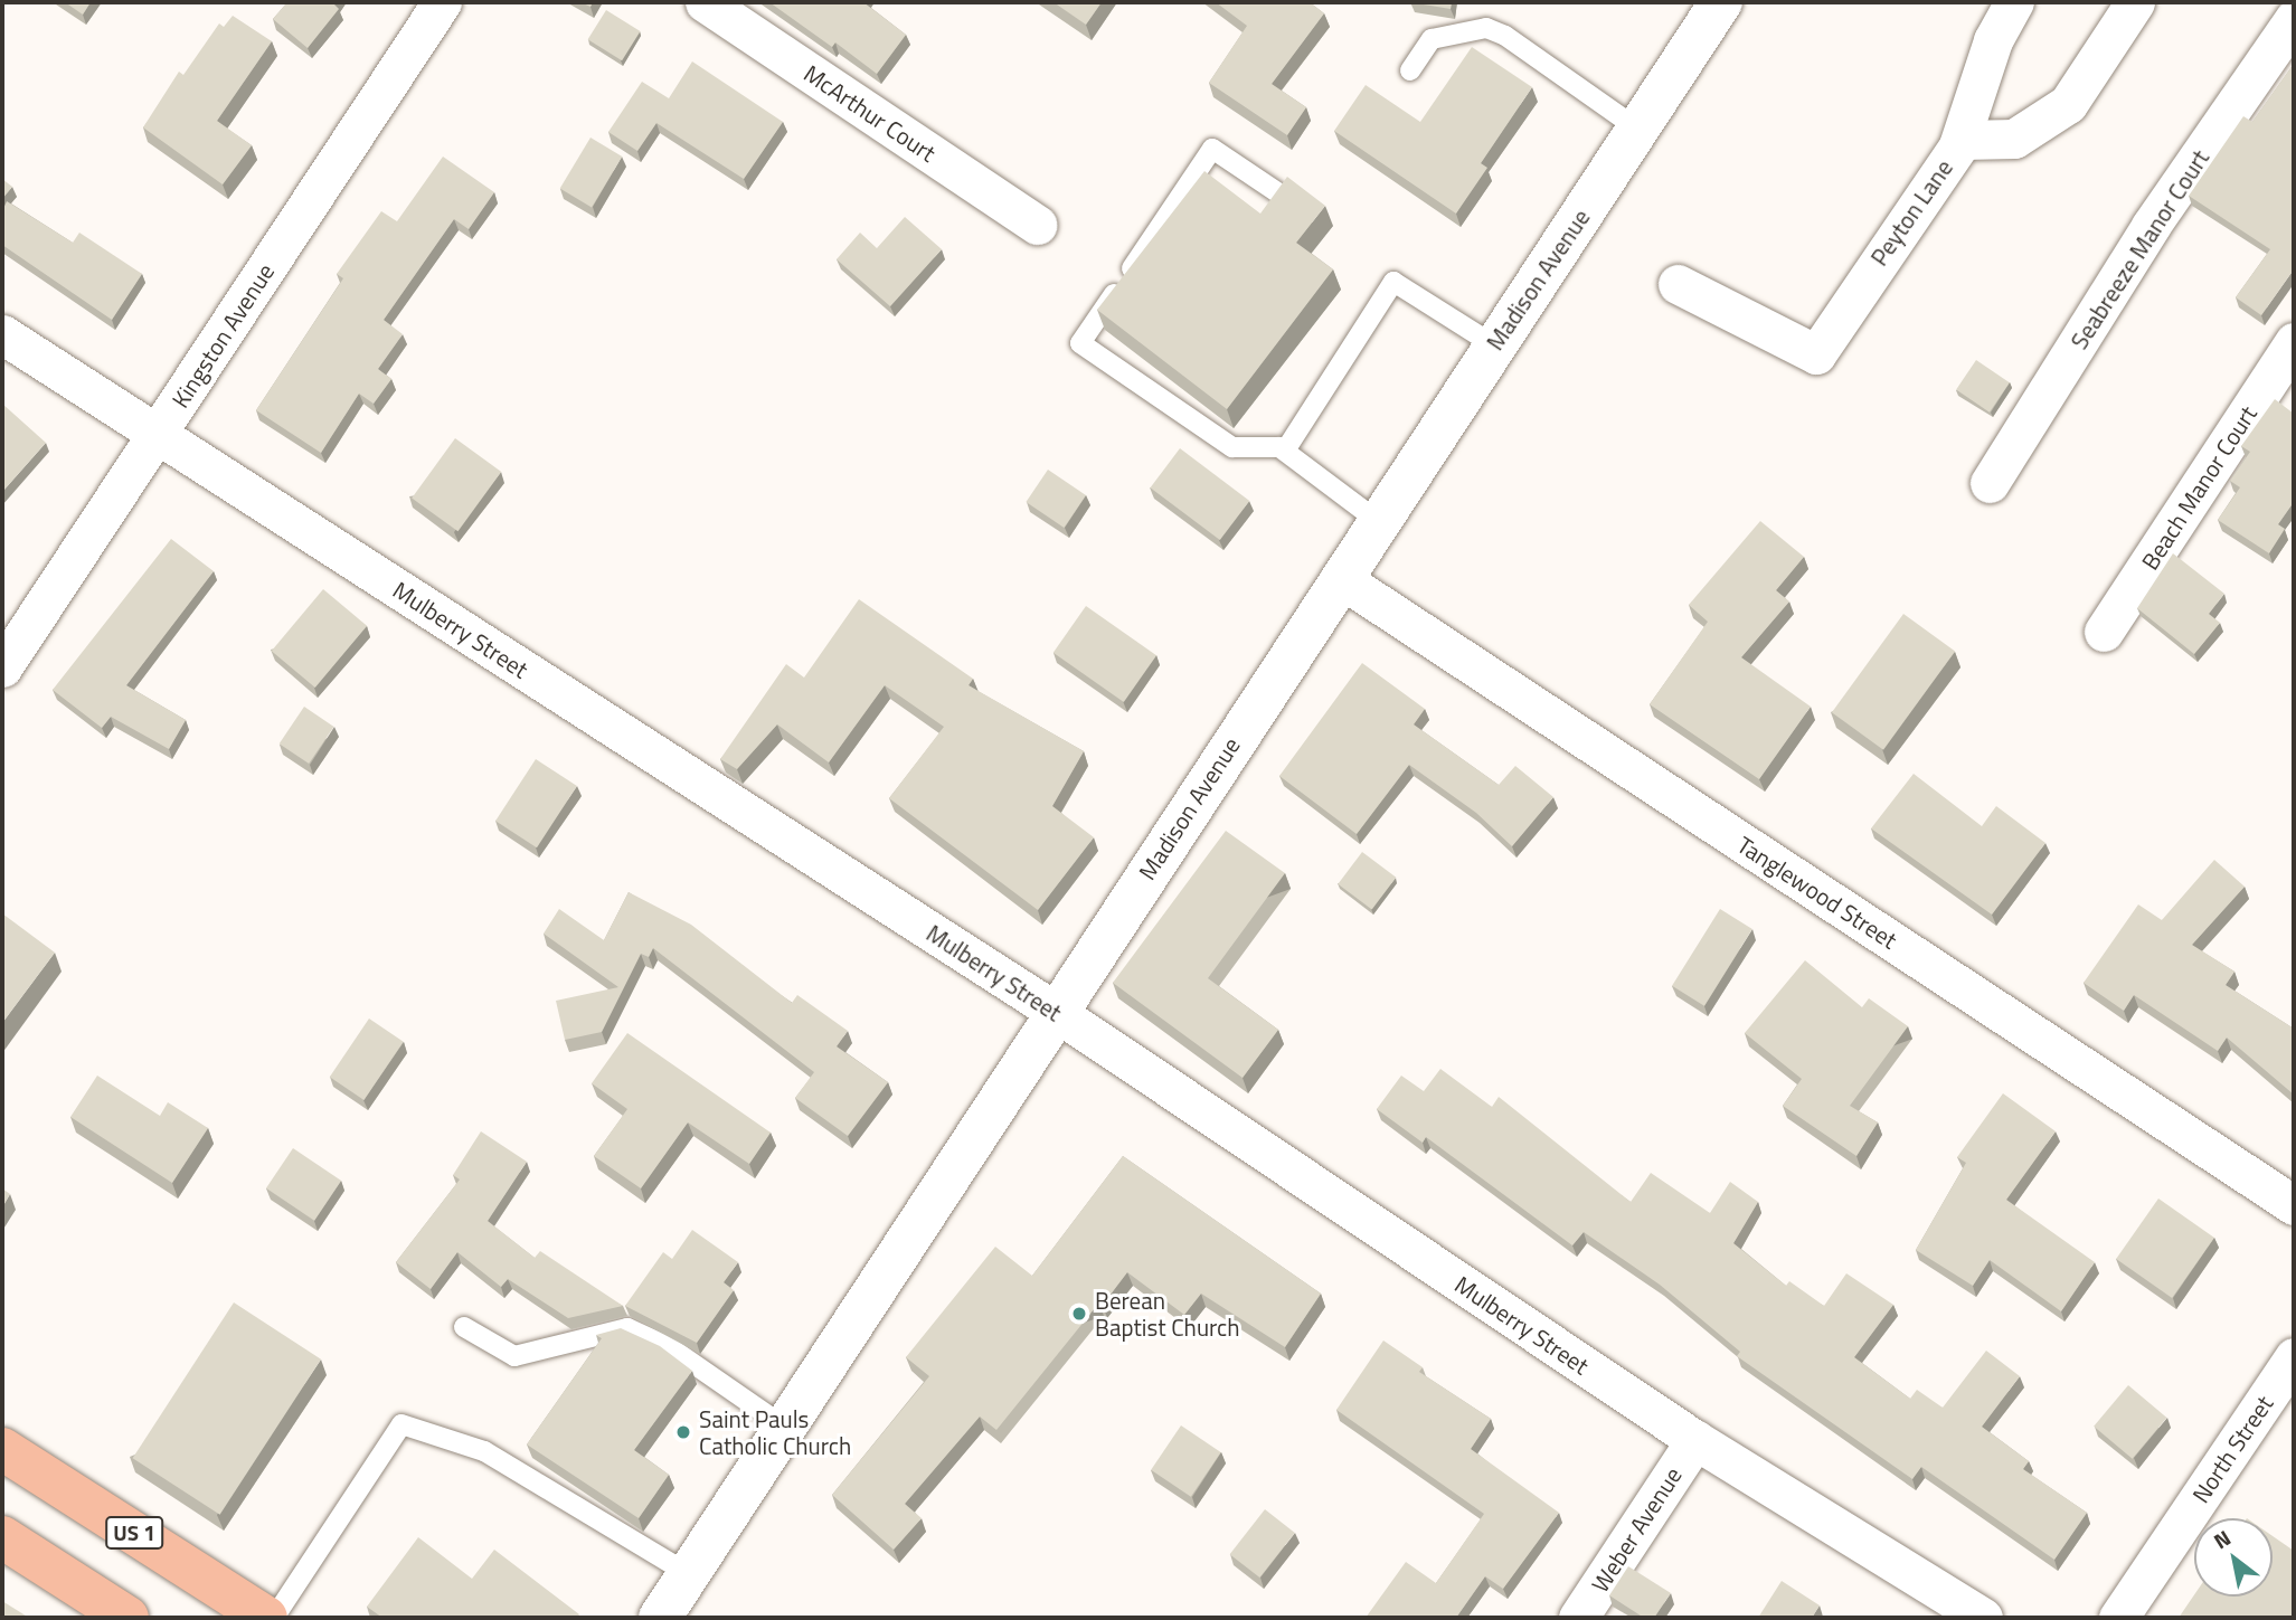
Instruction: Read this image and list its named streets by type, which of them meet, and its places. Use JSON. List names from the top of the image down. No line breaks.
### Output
{"streets":{"main road":["US 1"],"street":["McArthur Court","Peyton Lane","Seabreeze Manor Court","Madison Avenue","Kingston Avenue","Beach Manor Court","Mulberry Street","Tanglewood Street","North Street","Weber Avenue"]},"crossings":[["Madison Avenue","Mulberry Street"],["Madison Avenue","Tanglewood Street"],["Kingston Avenue","Mulberry Street"],["Mulberry Street","Weber Avenue"]],"places":["Berean Baptist Church","Saint Pauls Catholic Church"],"north":"top left"}
